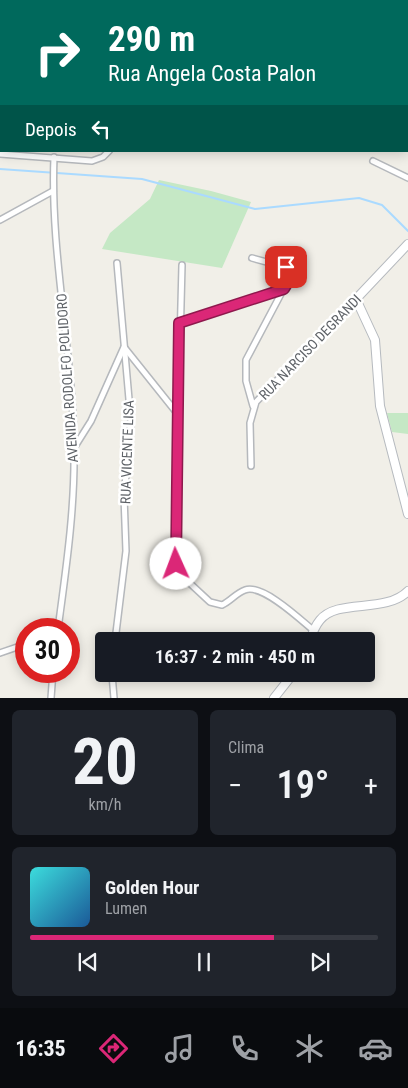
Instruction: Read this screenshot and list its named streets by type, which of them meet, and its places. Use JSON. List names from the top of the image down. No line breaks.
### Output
{"streets":{"main road":["RUA NARCISO DEGRANDI"],"street":["AVENIDA RODOLFO POLIDORO","RUA VICENTE LISA"]},"page":{"turn":["290 m","Rua Angela Costa Palon"],"then":"Depois","limit":"30","trip":"16:37 · 2 min · 450 m","tile":[["20","km/h"],"Clima"],"heat":["−","19°","+"],"song":["Golden Hour","Lumen"],"tabs":"16:35"}}
